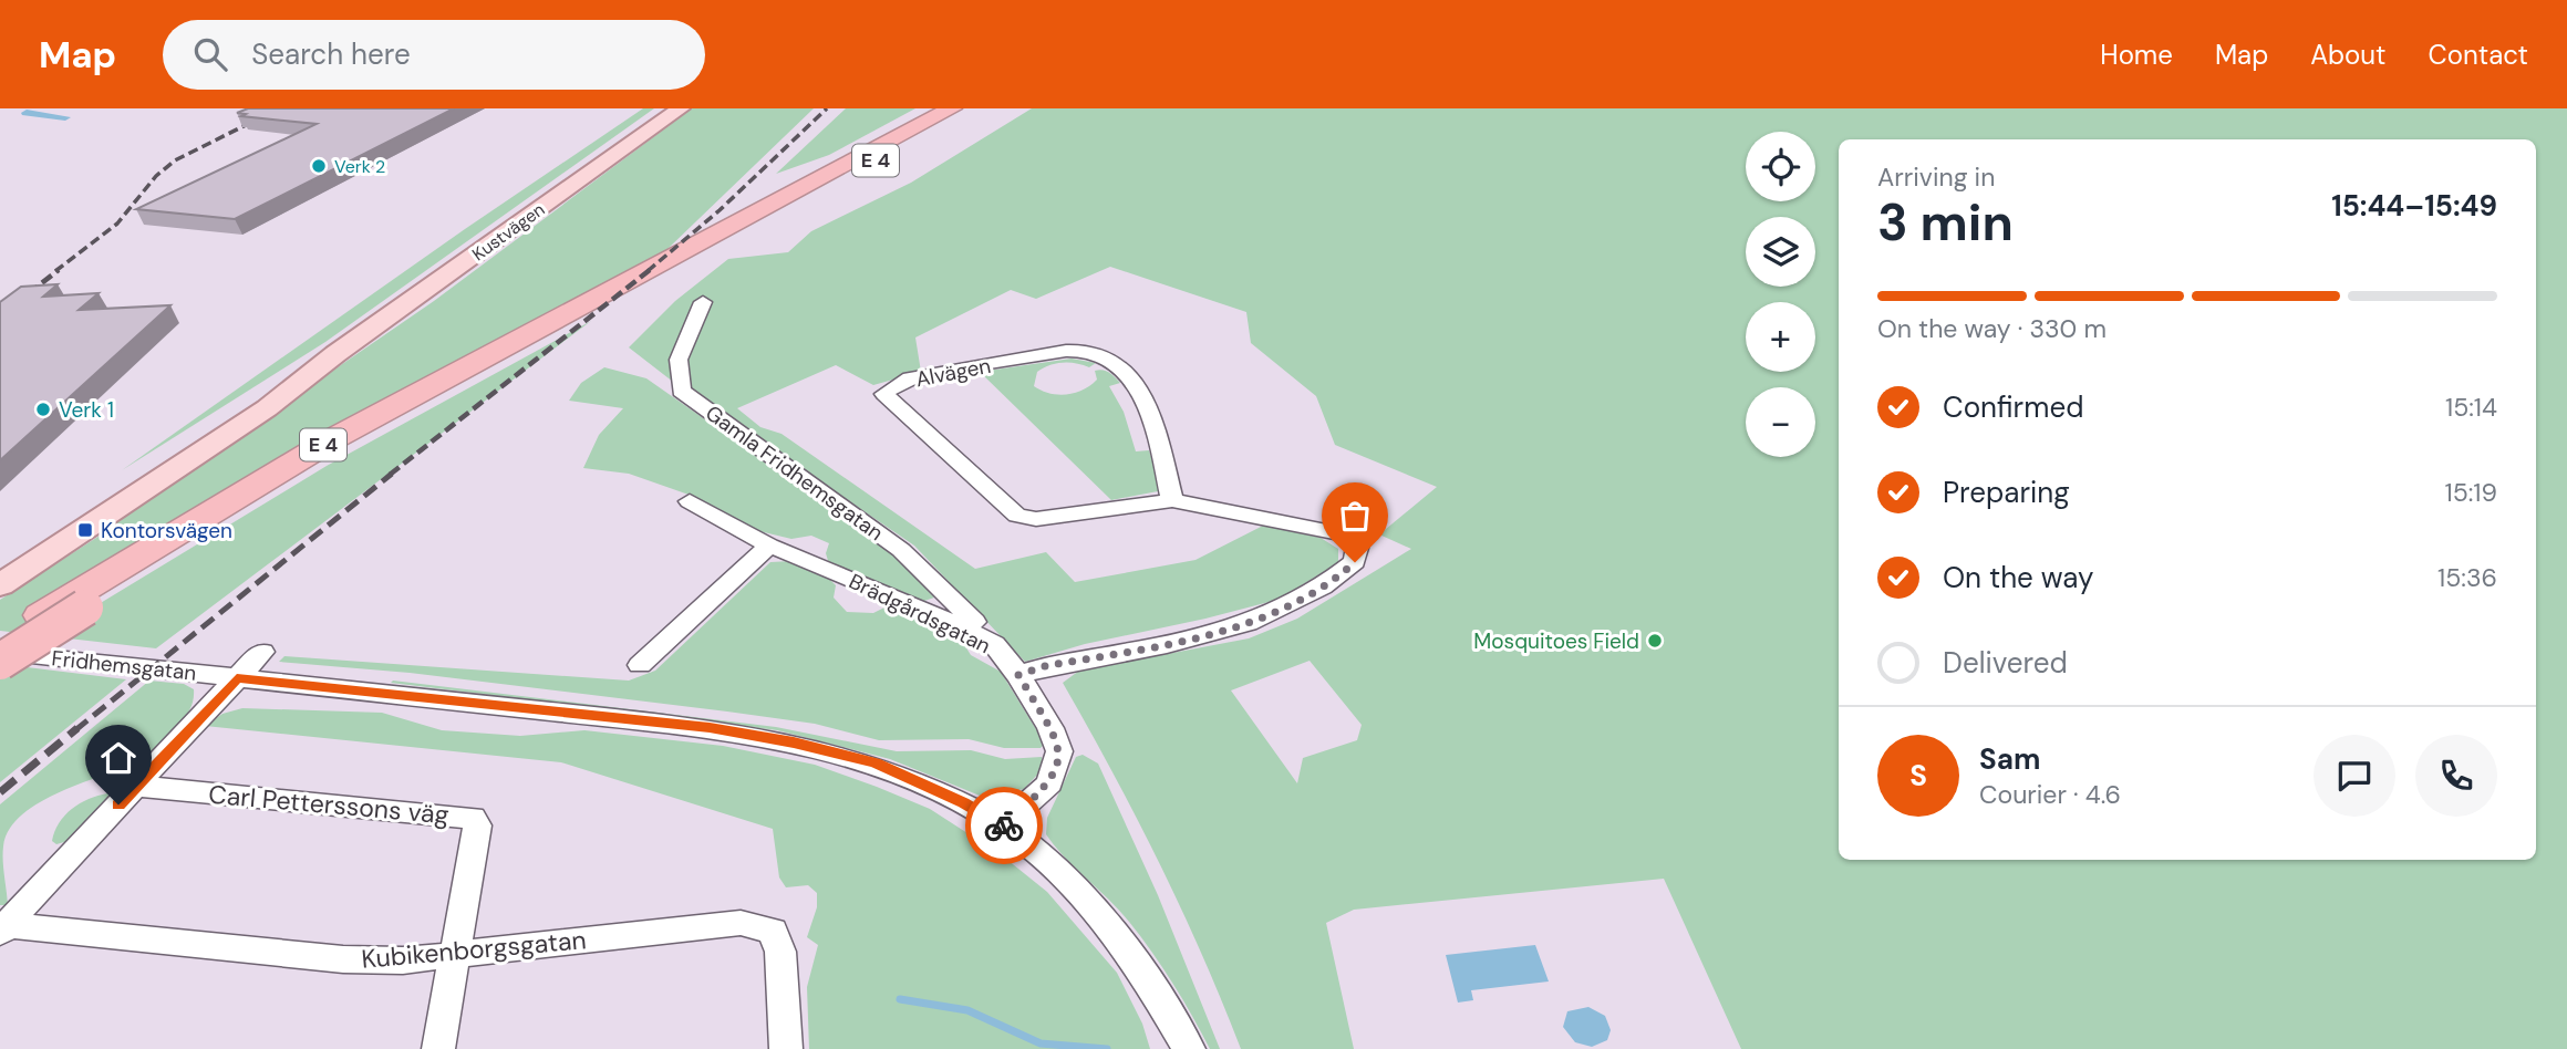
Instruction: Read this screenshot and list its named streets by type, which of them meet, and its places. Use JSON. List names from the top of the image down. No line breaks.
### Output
{"streets":{"highway":["E 4"],"main road":["Kustvägen"],"street":["Alvägen","Gamla Fridhemsgatan","Brädgårdsgatan","Fridhemsgatan","Carl Petterssons väg","Kubikenborgsgatan"]},"crossings":[["Alvägen","Brädgårdsgatan"],["Brädgårdsgatan","Fridhemsgatan"],["Carl Petterssons väg","Kubikenborgsgatan"]],"places":{"other":["Verk 2","Verk 1","Mosquitoes Field"],"transit":["Kontorsvägen"]},"page":{"header":"Map","search":"Search here","nav":["Home","Map","About","Contact"],"map_buttons":["+","−"],"heading":["3 min","Arriving in","15:44–15:49"],"panel":["Sam","Courier · 4.6"],"bar":"On the way · 330 m","list":[["Confirmed","15:14"],["Preparing","15:19"],["On the way","15:36"],"Delivered"],"round":"S"}}
